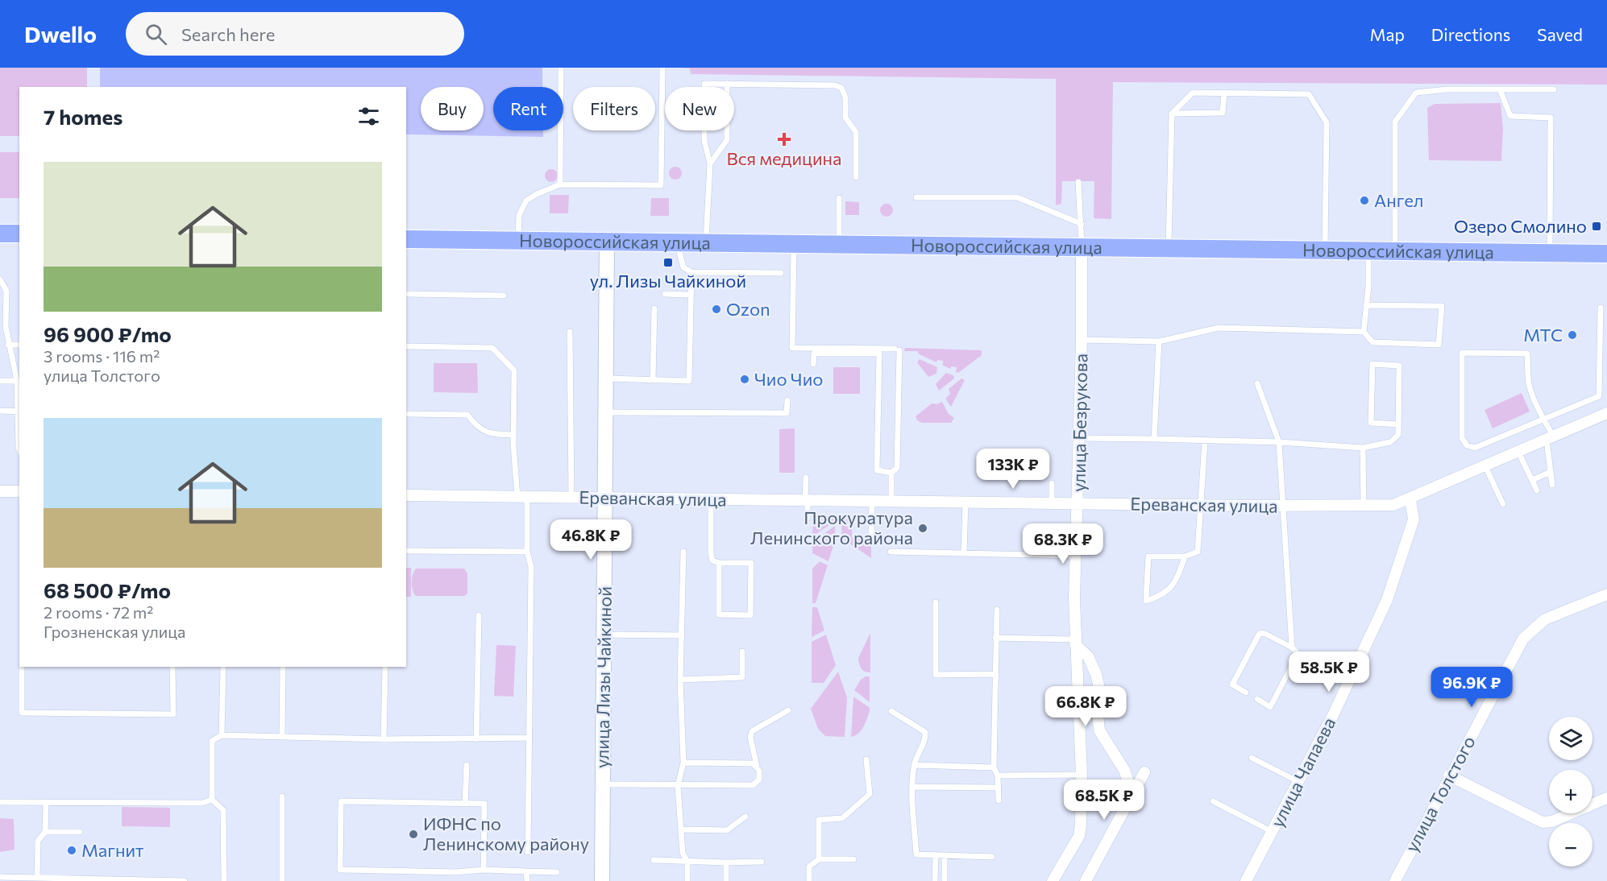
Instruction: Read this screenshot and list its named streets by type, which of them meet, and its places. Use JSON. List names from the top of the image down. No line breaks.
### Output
{"streets":{"main road":["Новороссийская улица"],"street":["улица Безрукова","Ереванская улица","улица Лизы Чайкиной","улица Чапаева","улица Толстого"]},"crossings":[["Новороссийская улица","улица Безрукова"],["Новороссийская улица","улица Лизы Чайкиной"],["улица Безрукова","Ереванская улица"],["Ереванская улица","улица Лизы Чайкиной"],["Ереванская улица","улица Чапаева"]],"places":{"health":["Вся медицина"],"other":["Ангел","Ozon","МТС","Чио Чио","Прокуратура Ленинского района","ИФНС по Ленинскому району","Магнит"],"transit":["Озеро Смолино","ул. Лизы Чайкиной"]},"page":{"header":"Dwello","search":"Search here","nav":["Map","Directions","Saved"],"chip":["Buy","Rent","Filters","New"],"heading":"7 homes","list":[{"name":"96 900 ₽/mo","note":"3 rooms · 116 m² · улица Толстого"},{"name":"68 500 ₽/mo","note":"2 rooms · 72 m² · Грозненская улица"}],"price":["133K ₽","46.8K ₽","68.3K ₽","58.5K ₽","96.9K ₽","66.8K ₽","68.5K ₽"],"map_buttons":["+","−"]}}
